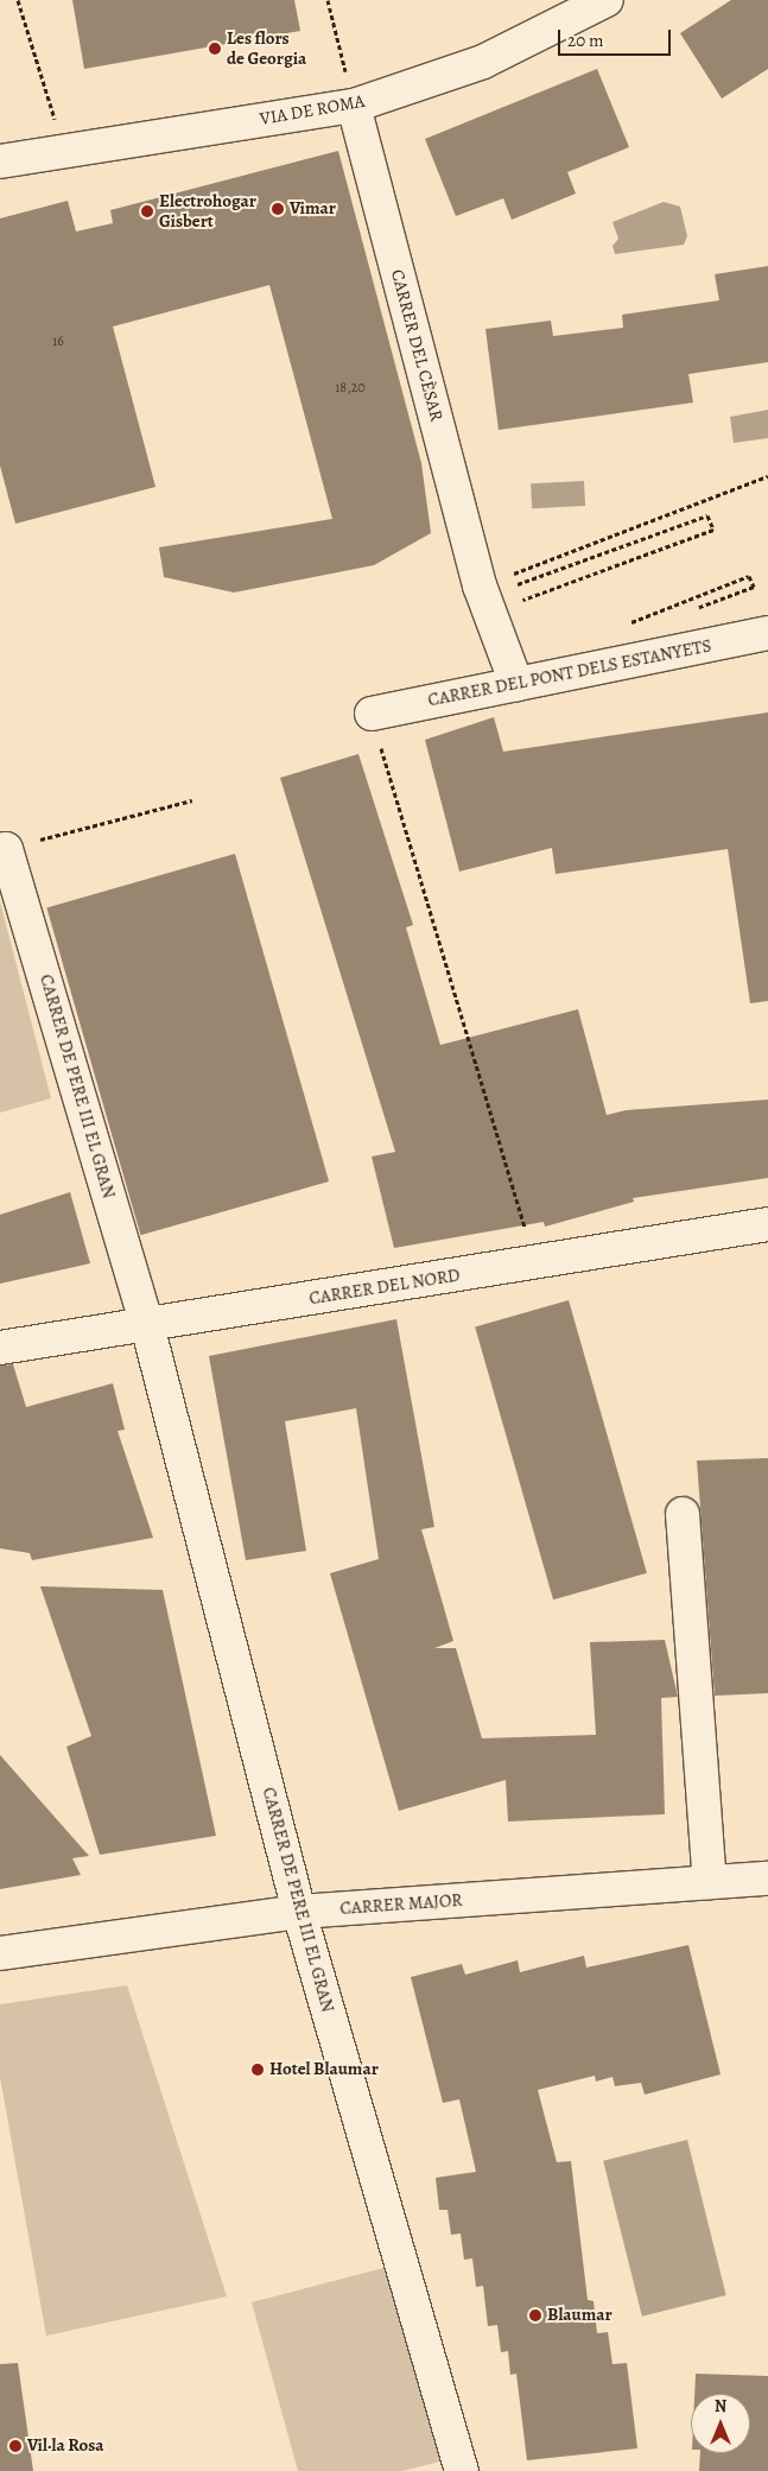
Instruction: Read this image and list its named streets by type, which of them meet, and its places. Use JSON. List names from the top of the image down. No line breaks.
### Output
{"streets":{"street":["VIA DE ROMA","CARRER DEL CÈSAR","CARRER DEL PONT DELS ESTANYETS","CARRER DE PERE III EL GRAN","CARRER DEL NORD","CARRER MAJOR"]},"crossings":[["VIA DE ROMA","CARRER DEL CÈSAR"],["CARRER DEL CÈSAR","CARRER DEL PONT DELS ESTANYETS"],["CARRER DE PERE III EL GRAN","CARRER DEL NORD"],["CARRER DE PERE III EL GRAN","CARRER MAJOR"]],"places":["Les flors de Georgia","Vimar","Electrohogar Gisbert","Hotel Blaumar","Blaumar","Vil·la Rosa"],"house_numbers":["16","18,20"],"scale_bar":"20 m","north":"top"}
